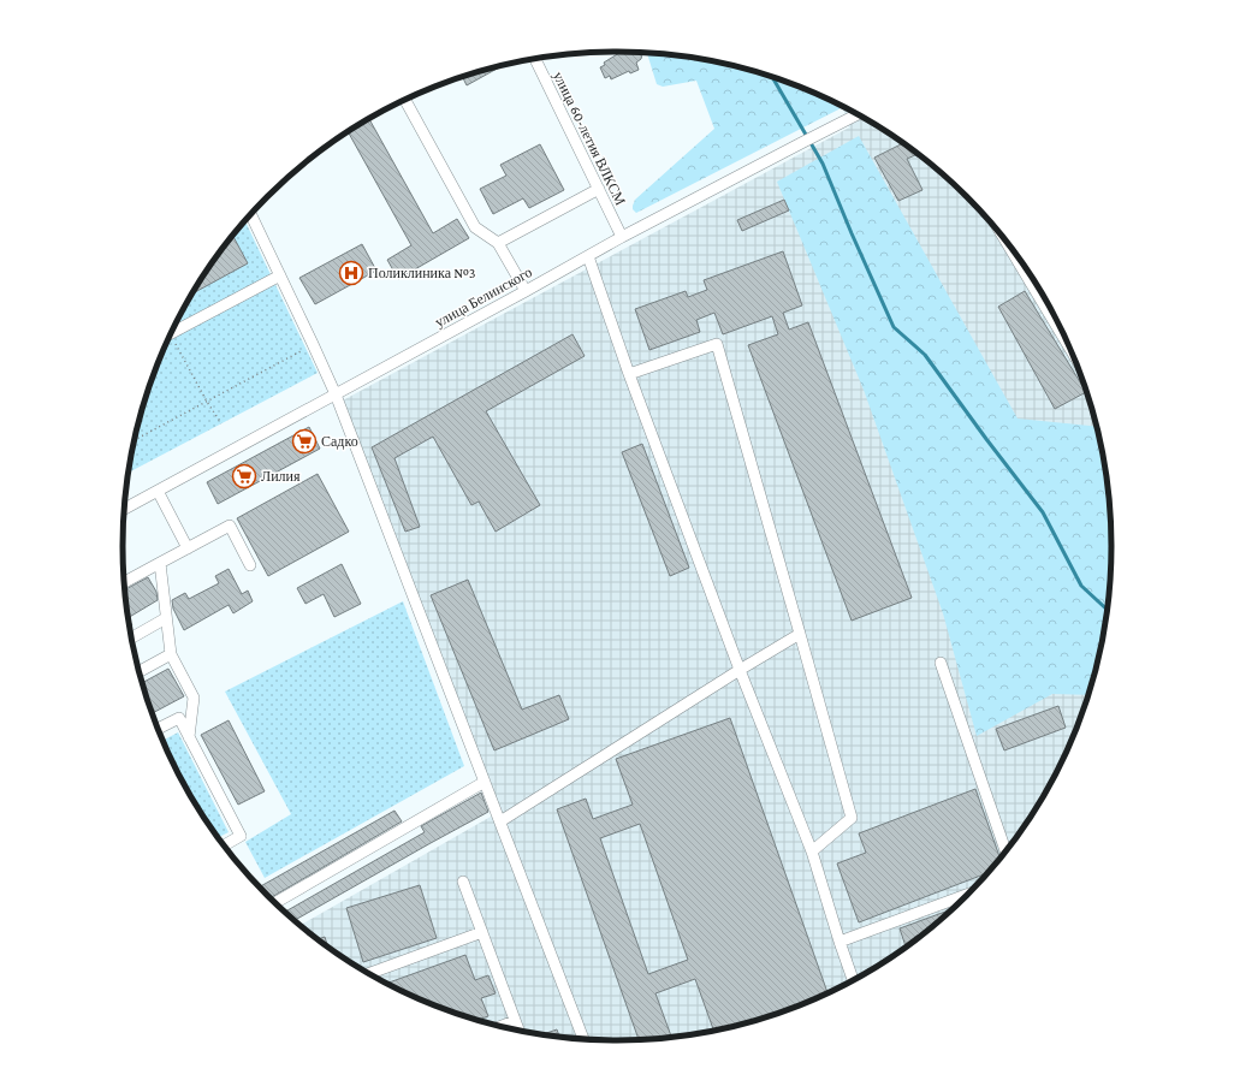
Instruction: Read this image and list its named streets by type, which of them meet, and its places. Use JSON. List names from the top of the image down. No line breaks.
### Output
{"streets":{"street":["улица 60-летия ВЛКСМ","улица Белинского"]},"crossings":[["улица 60-летия ВЛКСМ","улица Белинского"]],"places":{"hospital":["Поликлиника №3"],"supermarket":["Садко","Лилия"]}}
